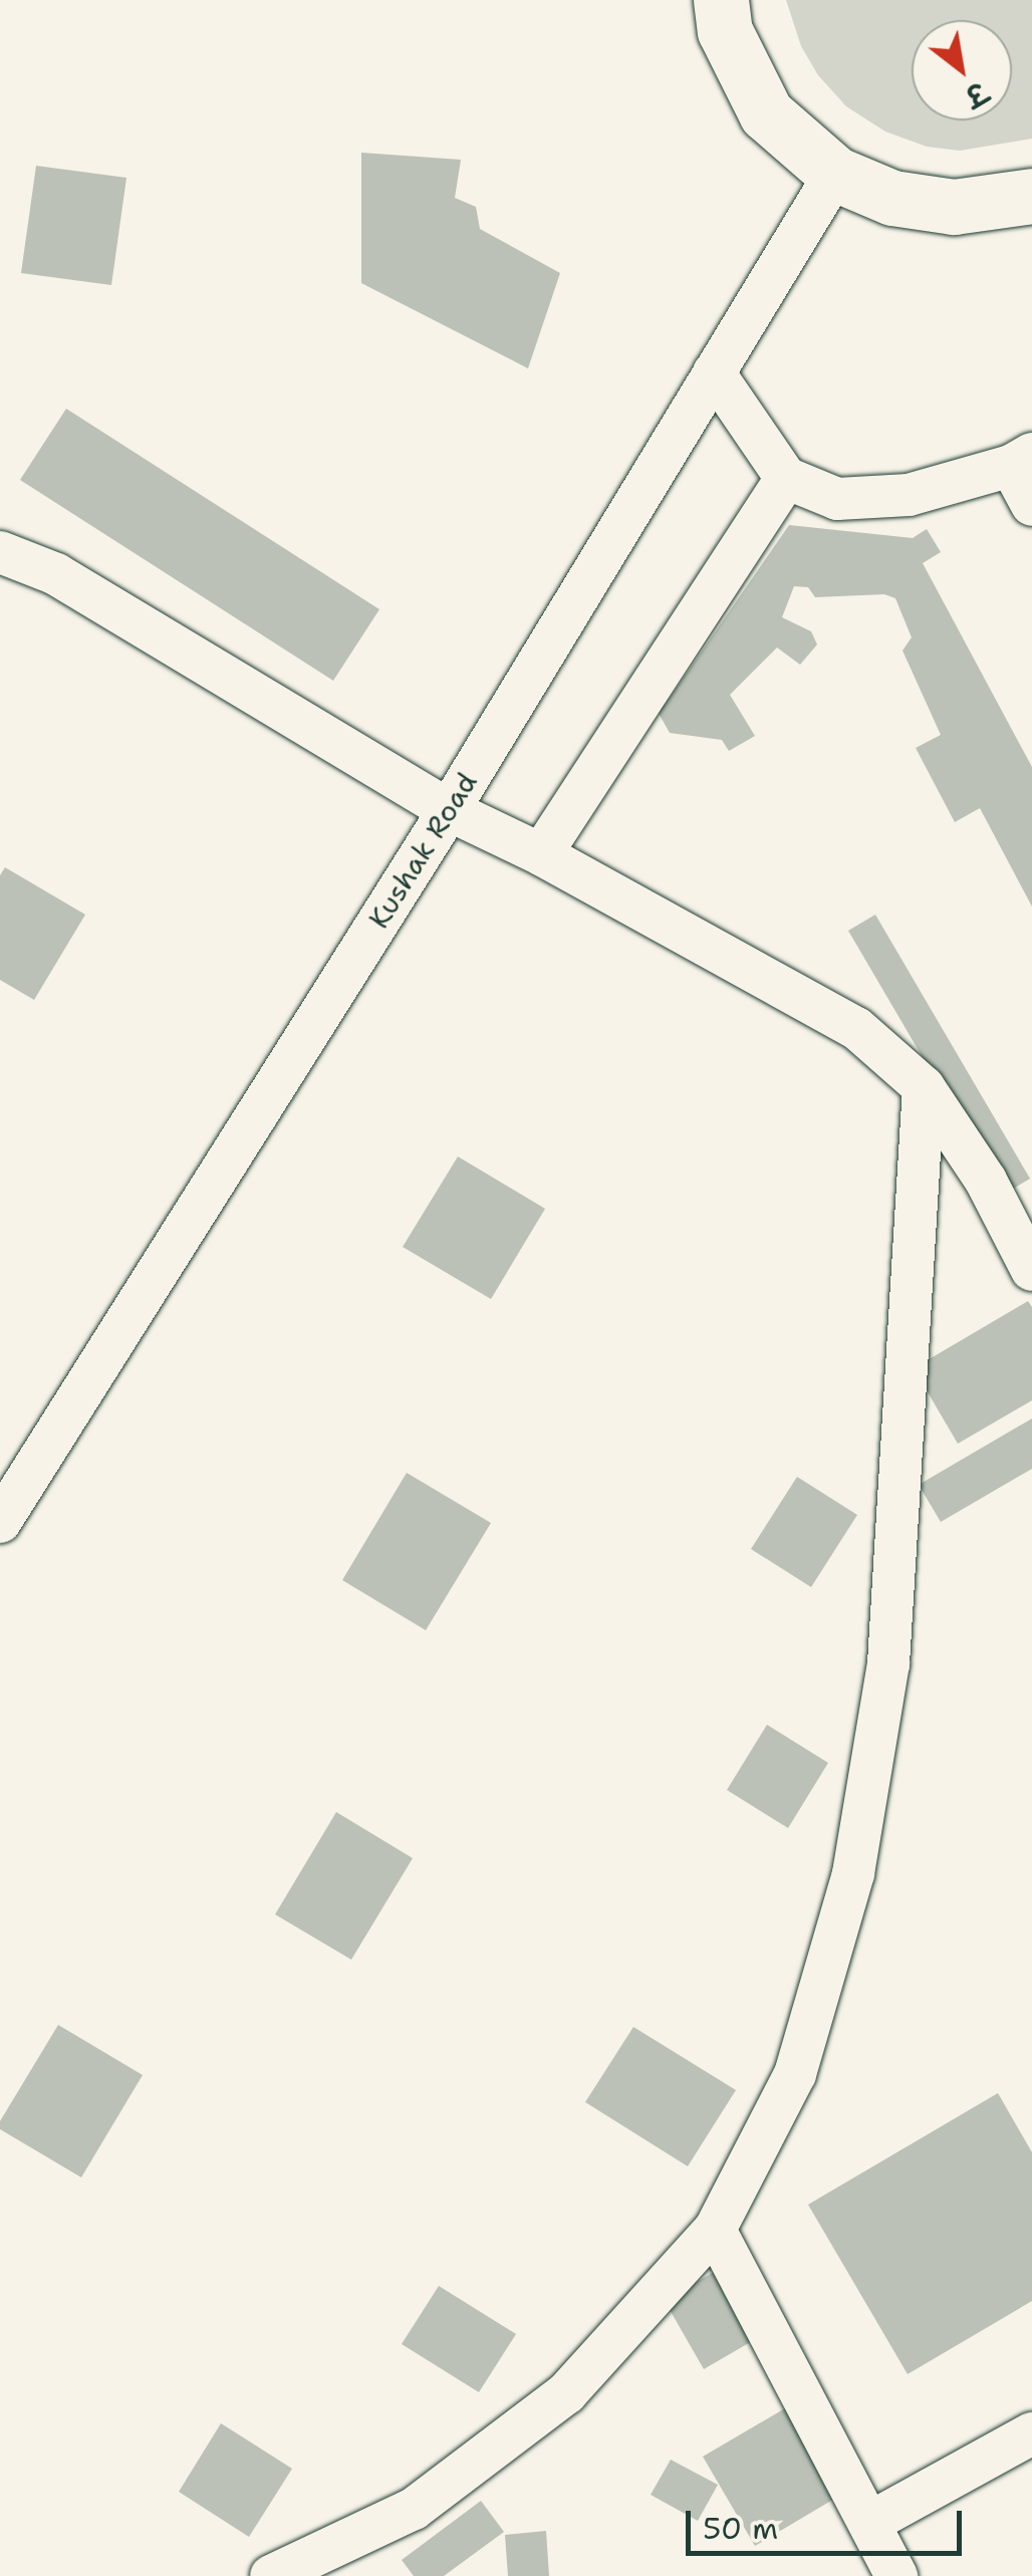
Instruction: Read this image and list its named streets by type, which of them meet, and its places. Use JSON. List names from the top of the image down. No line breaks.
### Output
{"streets":{"street":["Kushak Road"]},"scale_bar":"50 m","north":"bottom right"}
